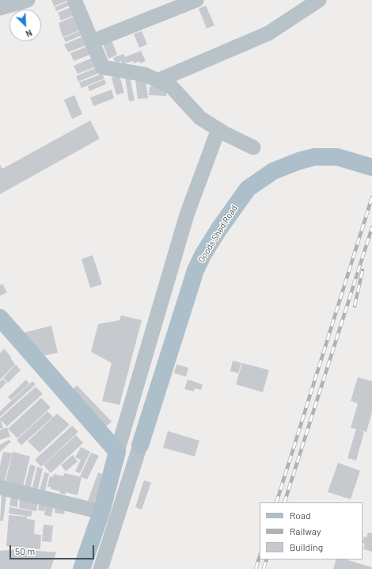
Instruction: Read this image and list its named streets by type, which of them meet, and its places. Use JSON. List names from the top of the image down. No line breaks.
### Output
{"streets":{"main road":["Goods Shed Road"]},"legend":["Road","Railway","Building"],"scale_bar":"50 m","north":"bottom right"}
